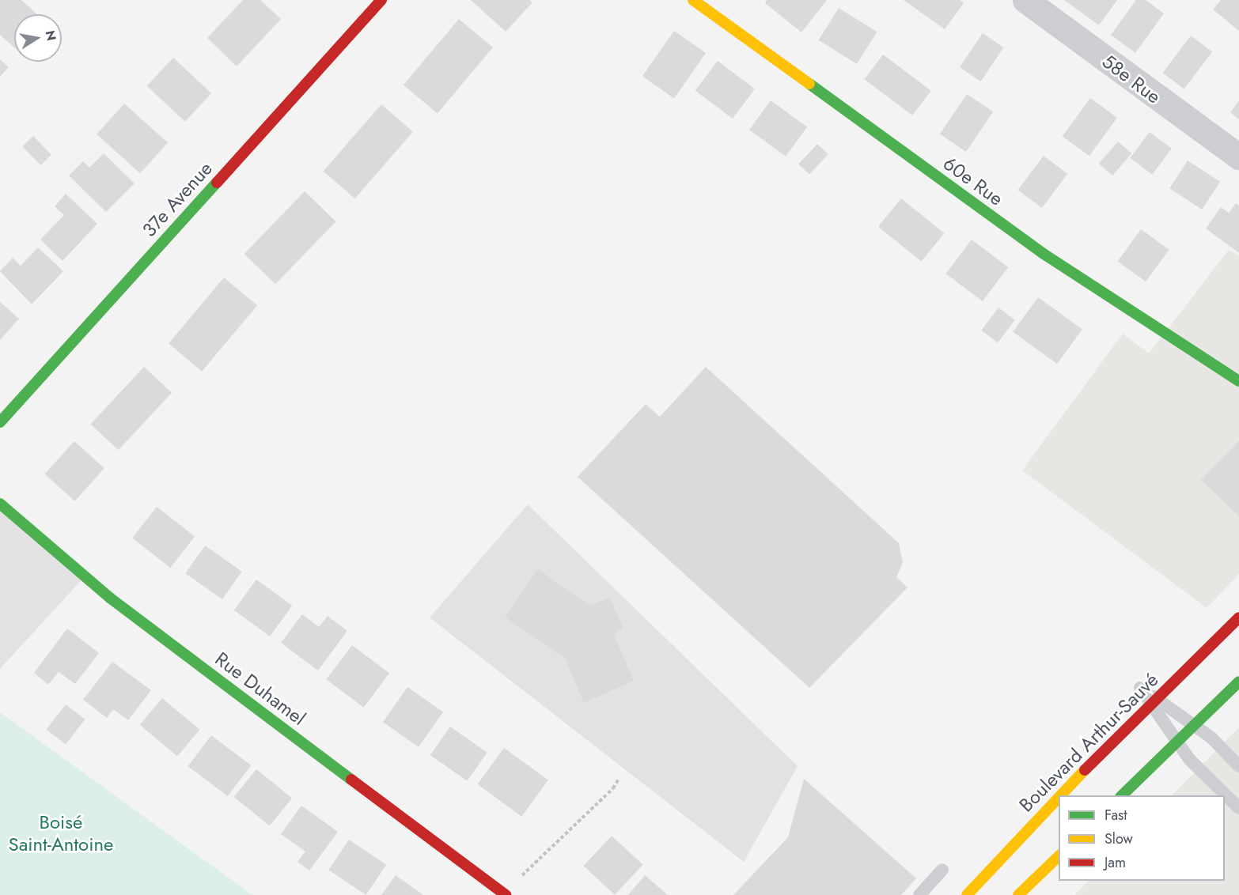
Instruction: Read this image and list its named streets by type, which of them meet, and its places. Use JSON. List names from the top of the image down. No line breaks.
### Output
{"streets":{"street":["58e Rue","60e Rue","37e Avenue","Rue Duhamel","Boulevard Arthur-Sauvé"]},"parks":["Boisé Saint-Antoine"],"legend":["Fast","Slow","Jam"],"north":"right"}
